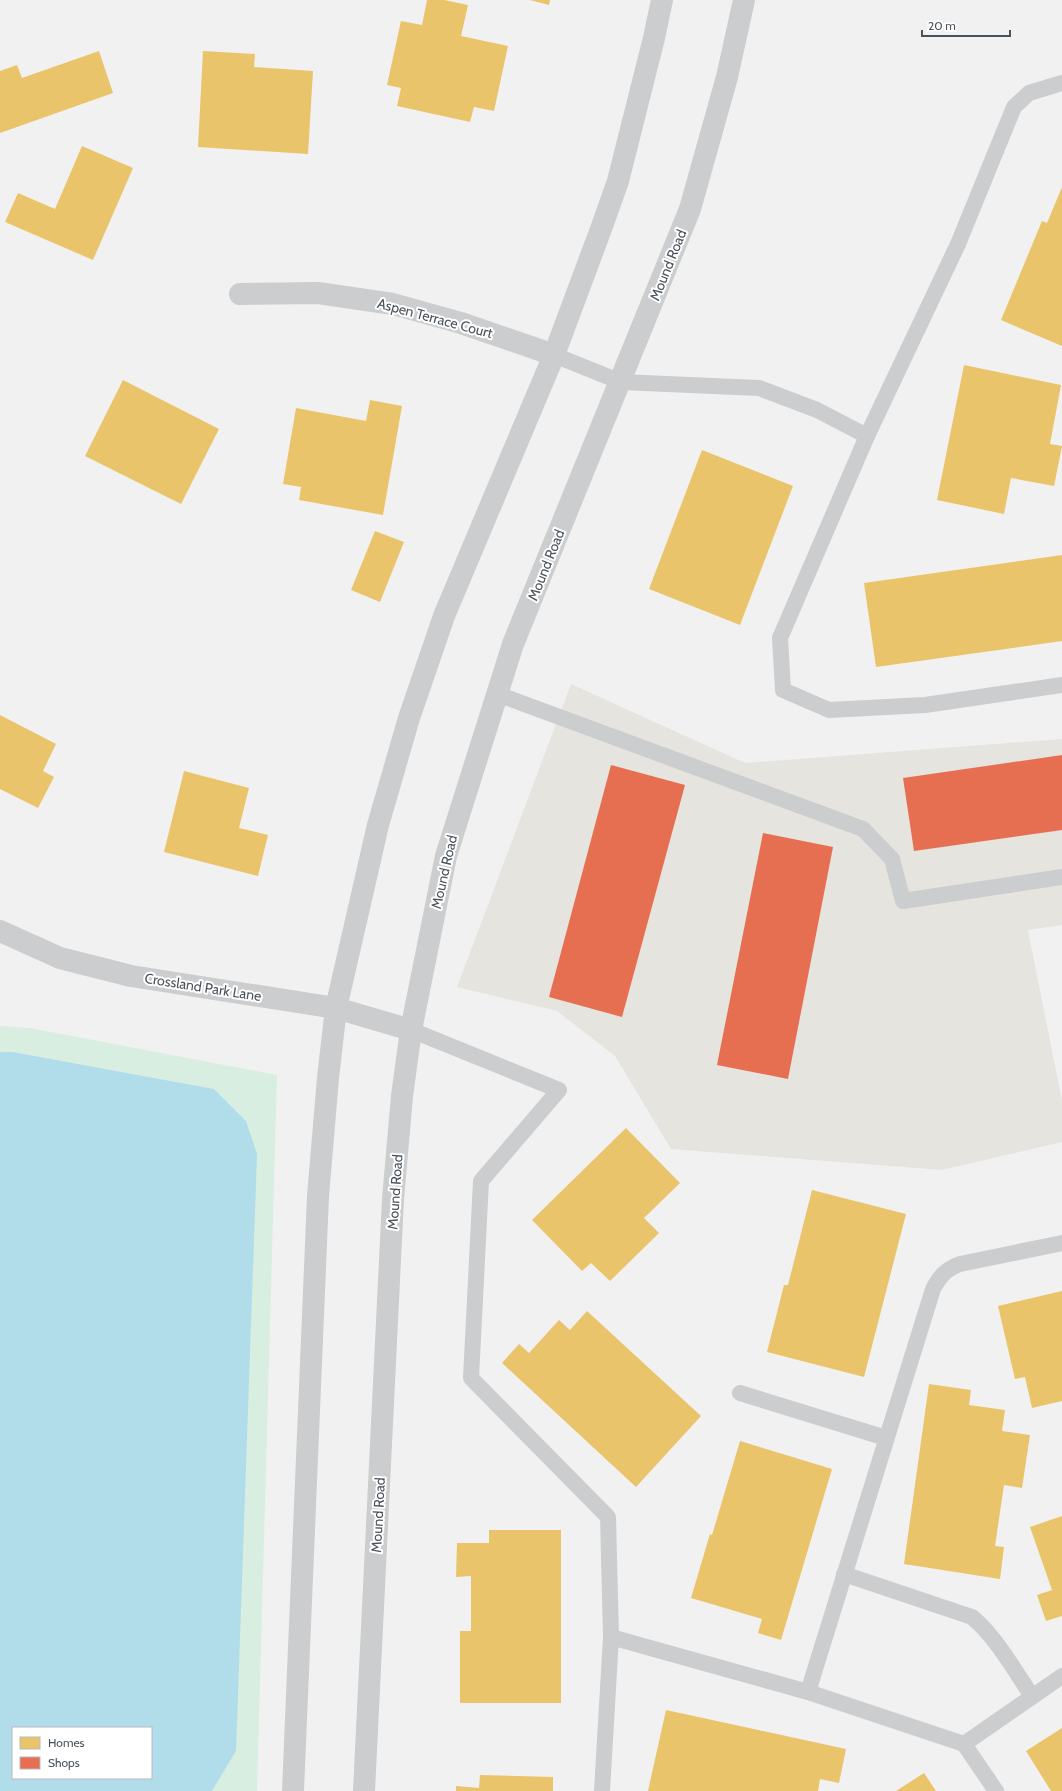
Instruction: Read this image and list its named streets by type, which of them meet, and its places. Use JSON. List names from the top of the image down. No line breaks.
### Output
{"streets":{"street":["Mound Road","Aspen Terrace Court","Crossland Park Lane"]},"crossings":[["Mound Road","Crossland Park Lane"]],"legend":["Homes","Shops"],"scale_bar":"20 m"}
